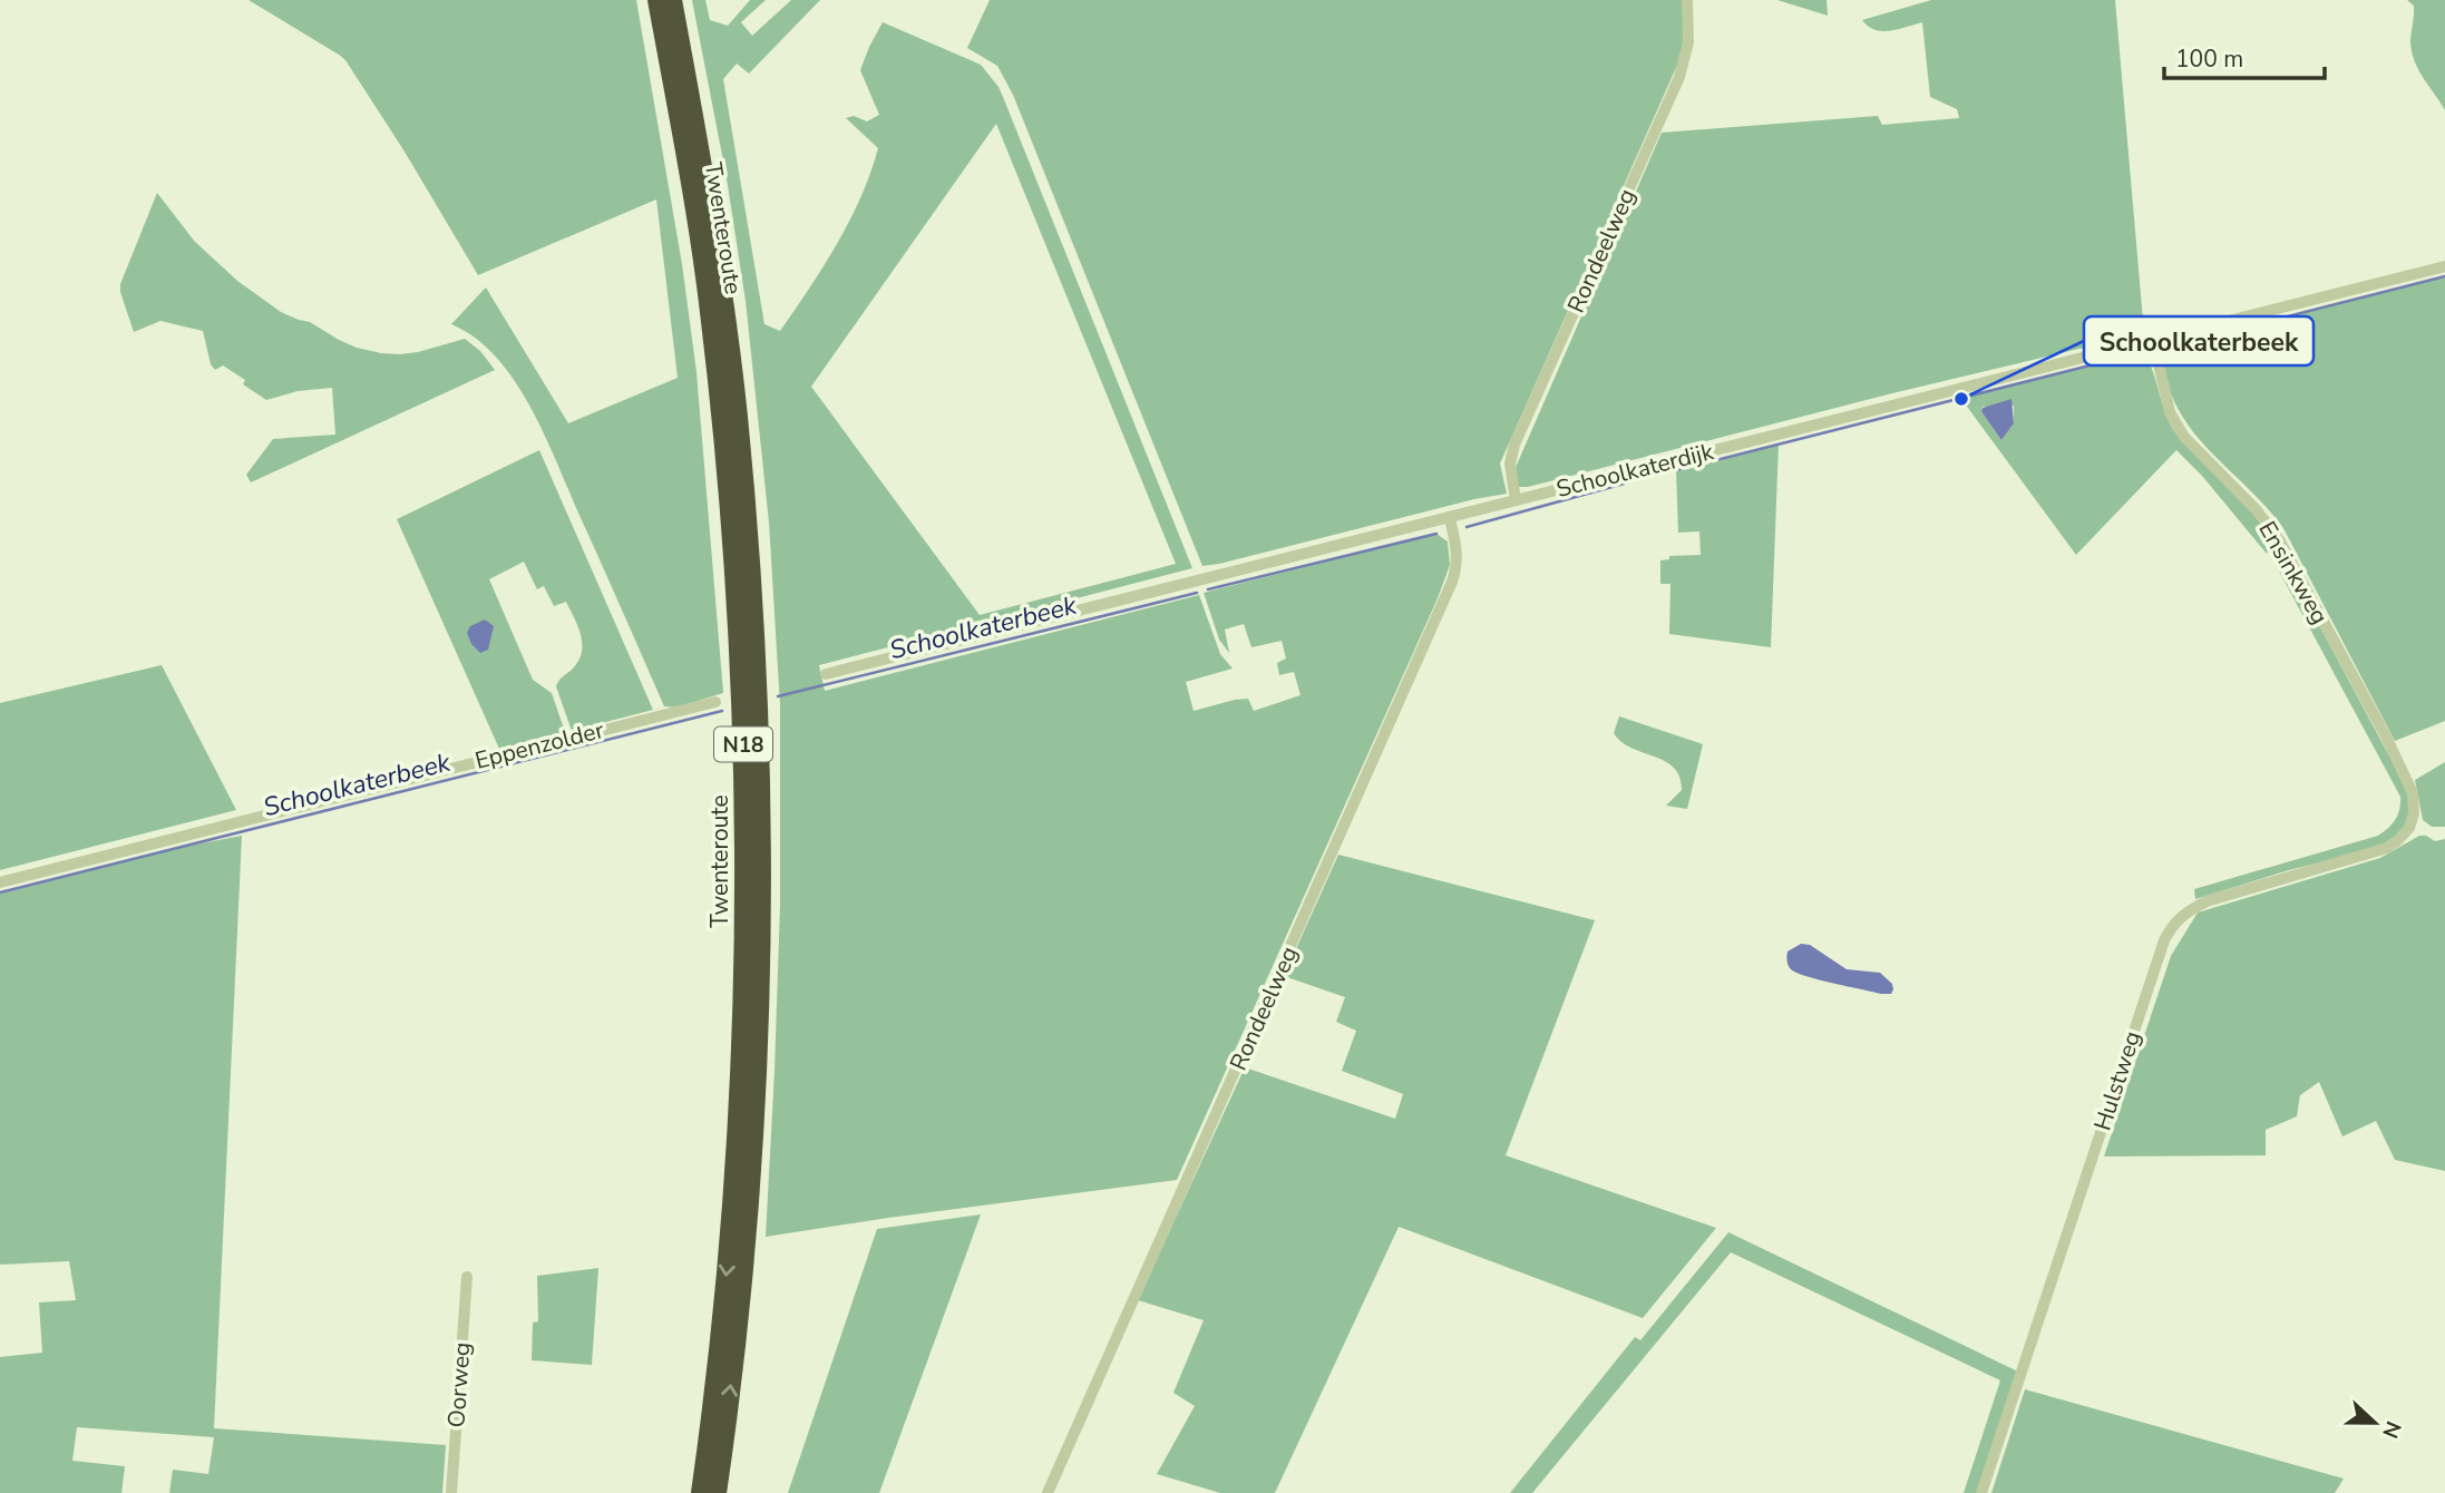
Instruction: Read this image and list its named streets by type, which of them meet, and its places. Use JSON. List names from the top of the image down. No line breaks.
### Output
{"streets":{"highway":["Twenteroute","N18"],"street":["Rondeelweg","Schoolkaterdijk","Ensinkweg","Eppenzolder","Hulstweg","Oorweg"]},"crossings":[["Rondeelweg","Schoolkaterdijk"],["Schoolkaterdijk","Ensinkweg"],["Ensinkweg","Hulstweg"]],"water":["Schoolkaterbeek"],"places":["Schoolkaterbeek"],"scale_bar":"100 m","north":"right"}
